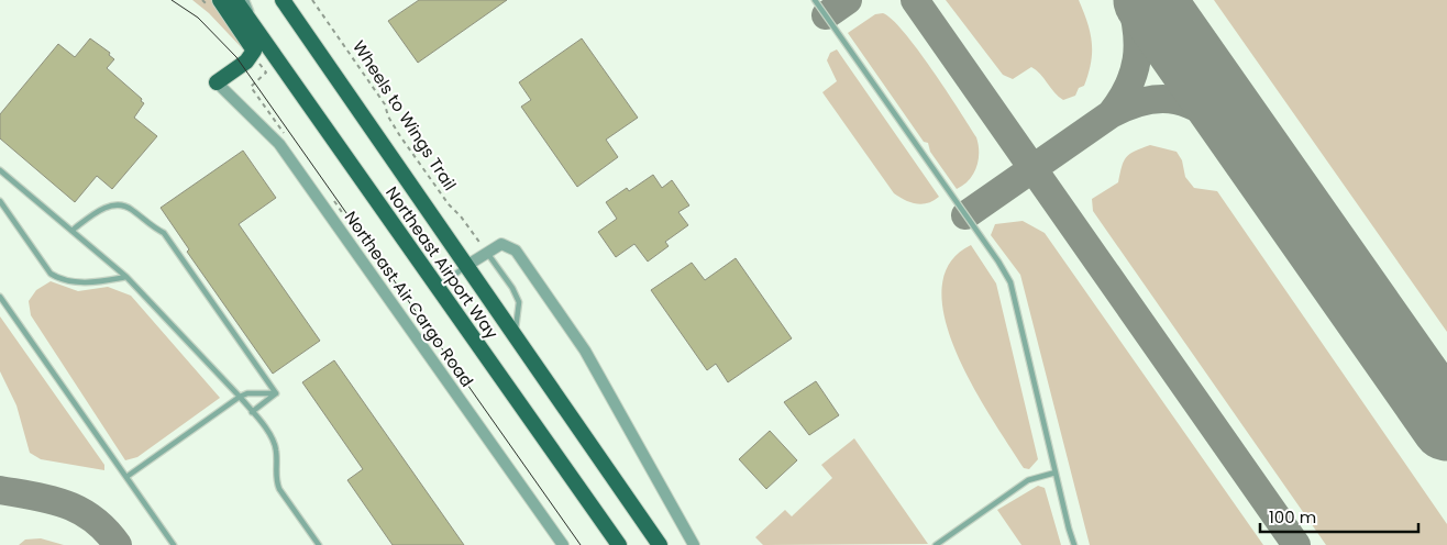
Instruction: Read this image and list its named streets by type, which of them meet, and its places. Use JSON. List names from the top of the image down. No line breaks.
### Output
{"streets":{"main road":["Northeast Airport Way"],"street":["Northeast Air Cargo Road"],"path":["Wheels to Wings Trail"]},"scale_bar":"100 m"}
